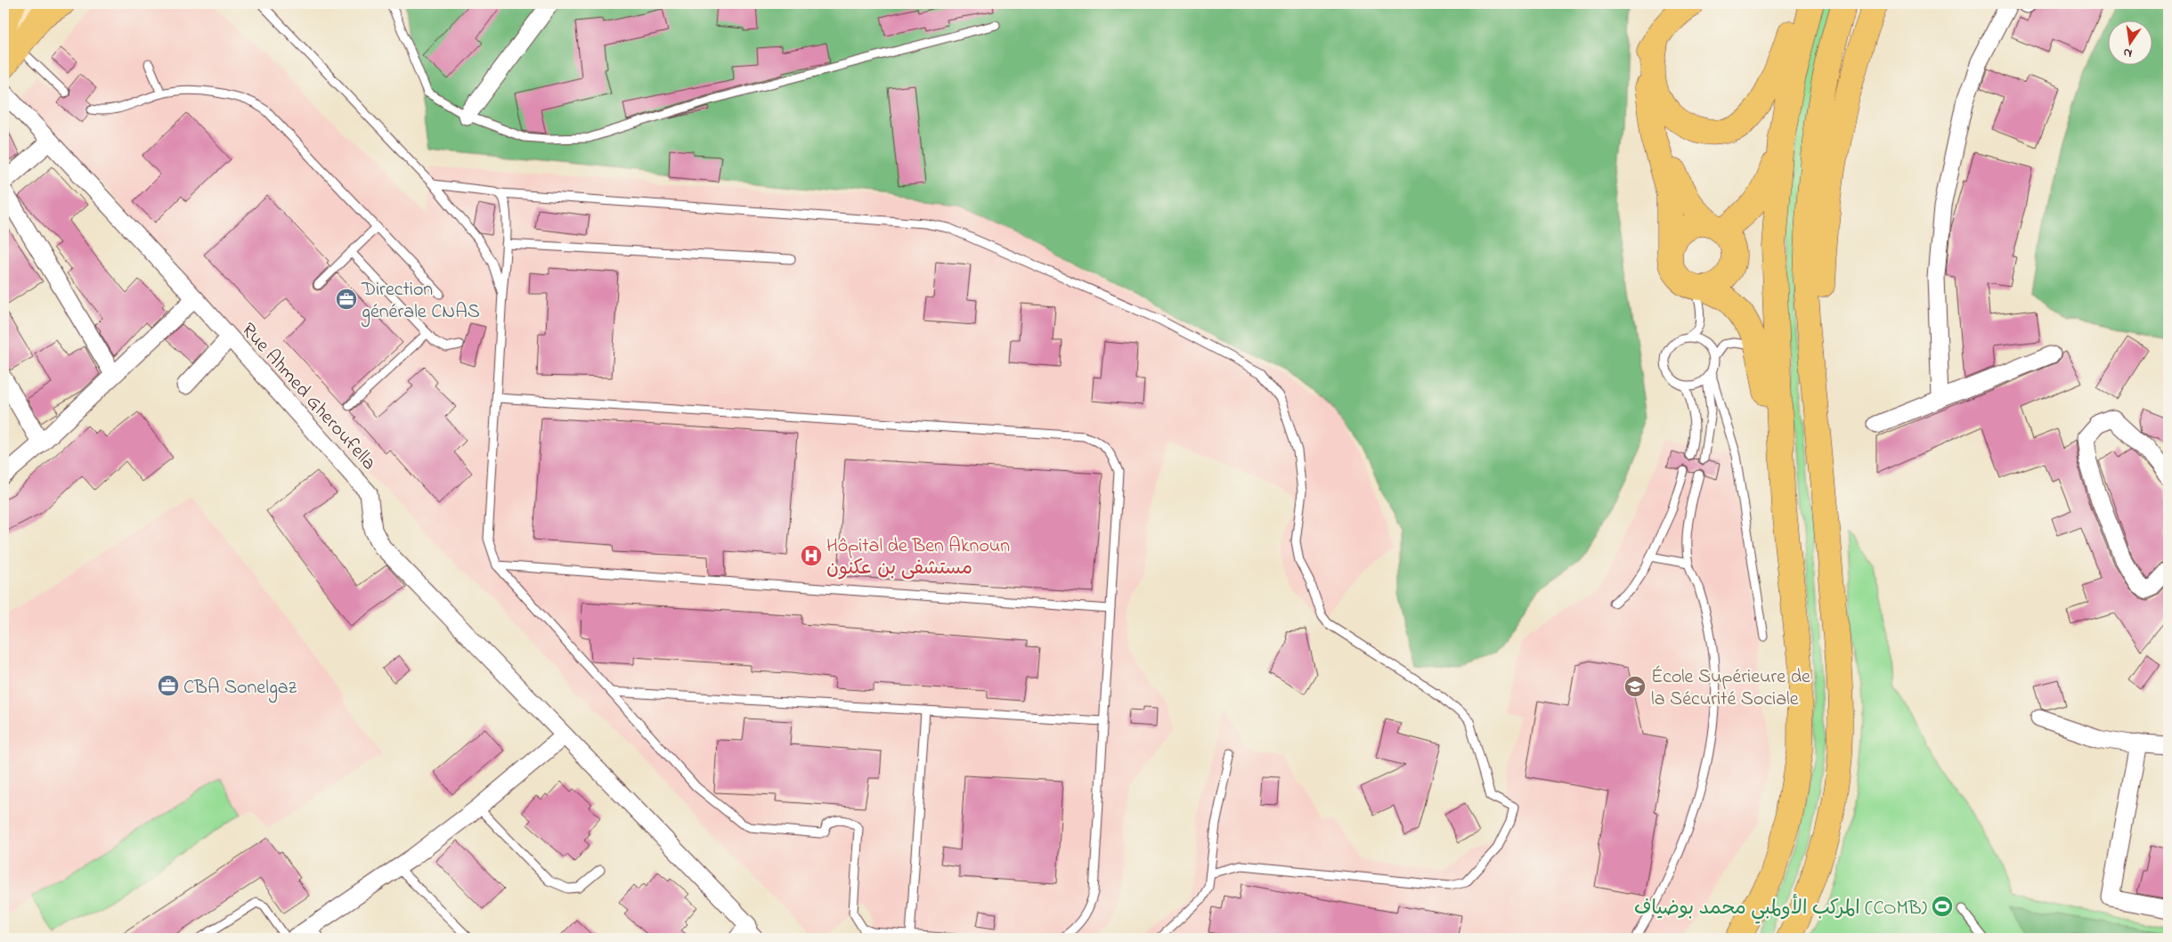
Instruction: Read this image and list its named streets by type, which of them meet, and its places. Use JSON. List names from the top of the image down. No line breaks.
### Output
{"streets":{"street":["Rue Ahmed Gheroufella"]},"places":{"office":["Direction générale CNAS","CBA Sonelgaz"],"hospital":["Hôpital de Ben Aknoun مستشفى بن عكنون"],"school or university":["École Supérieure de la Sécurité Sociale"],"sports":["المركب الأولمبي محمد بوضياف (COMB)"]},"north":"bottom"}
